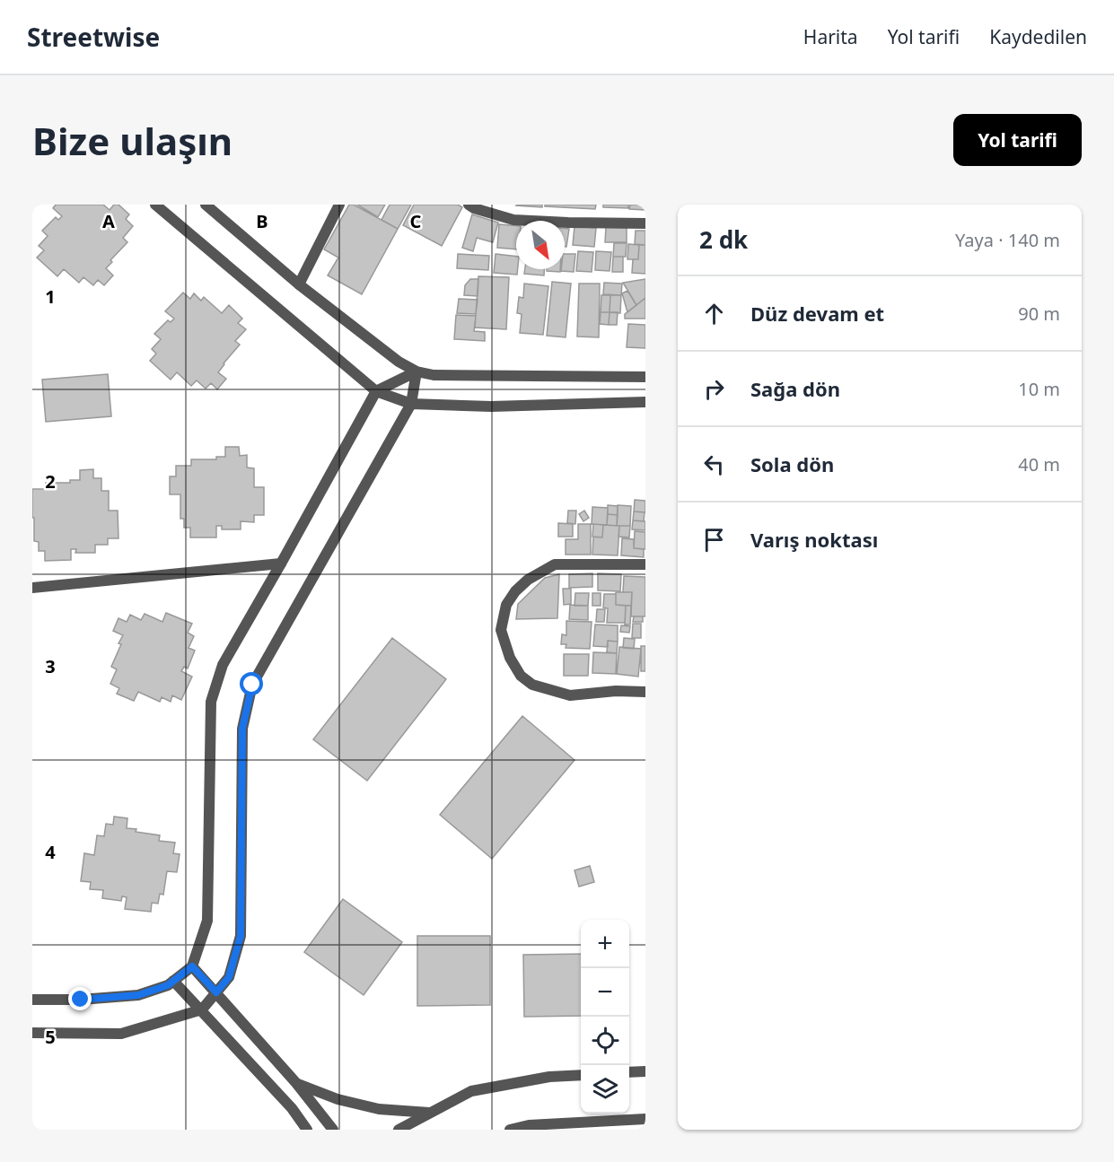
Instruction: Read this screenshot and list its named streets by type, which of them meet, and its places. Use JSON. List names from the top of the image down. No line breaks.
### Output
{"north":"bottom right","page":{"header":"Streetwise","nav":["Harita","Yol tarifi","Kaydedilen"],"buttons":"Yol tarifi","title":"Bize ulaşın","heading":["2 dk","Yaya · 140 m"],"list":[["Düz devam et","90 m"],["Sağa dön","10 m"],["Sola dön","40 m"],"Varış noktası"],"map_buttons":["+","−"]},"grid":{"columns":["A","B","C"],"rows":["1","2","3","4","5"]}}
